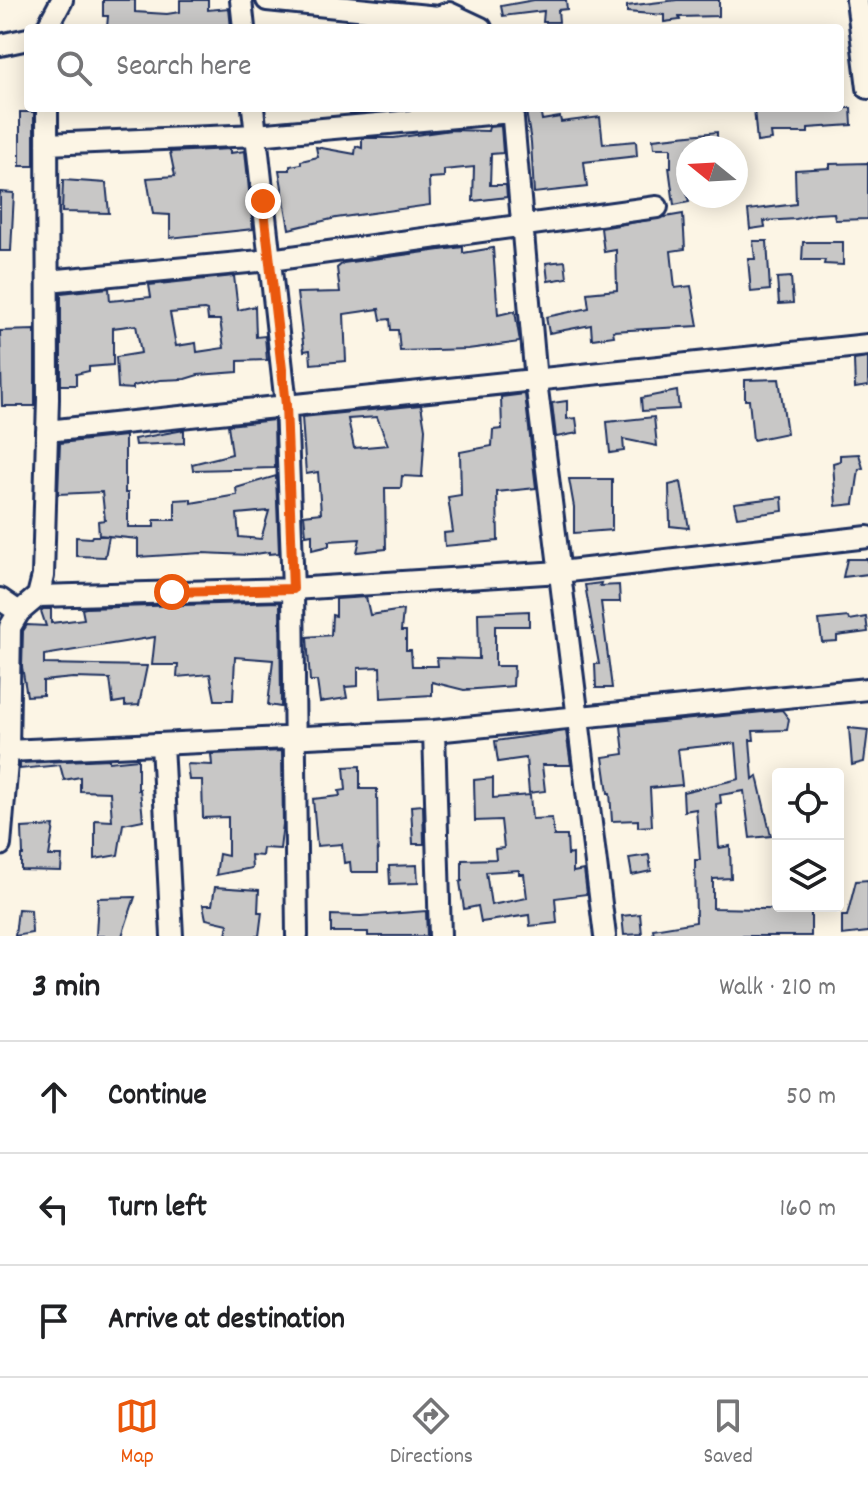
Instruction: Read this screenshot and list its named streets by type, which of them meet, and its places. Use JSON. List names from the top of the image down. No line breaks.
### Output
{"north":"left","page":{"search":"Search here","heading":["3 min","Walk · 210 m"],"list":[["Continue","50 m"],["Turn left","160 m"],"Arrive at destination"],"nav":["Map","Directions","Saved"]}}
